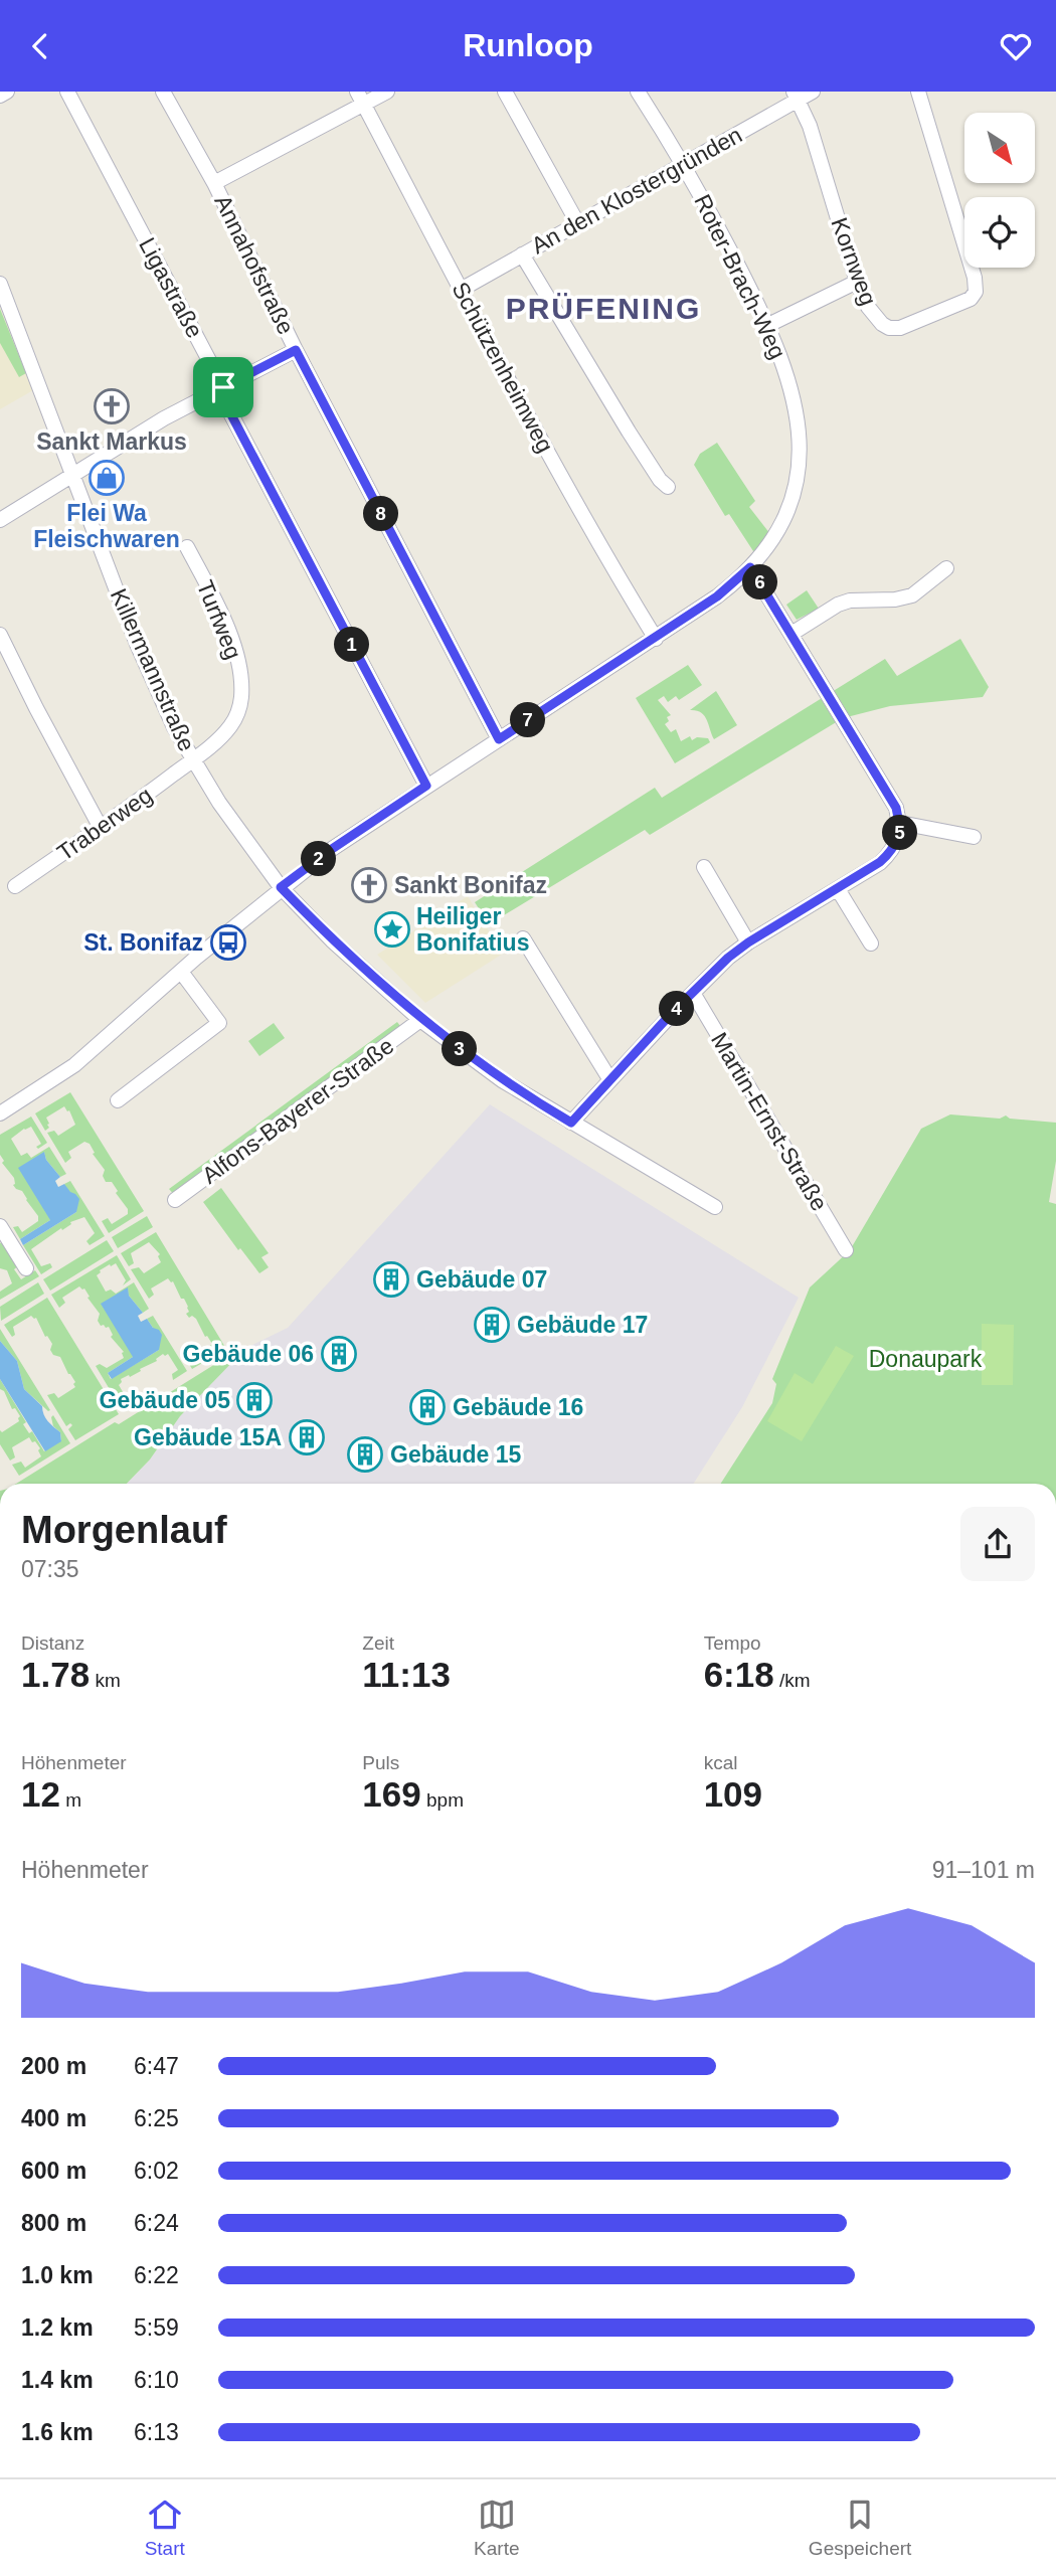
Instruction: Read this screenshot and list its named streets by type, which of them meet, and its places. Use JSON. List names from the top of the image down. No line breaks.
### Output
{"streets":{"street":["An den Klostergründen","Kornweg","Annahofstraße","Roter-Brach-Weg","Ligastraße","Schützenheimweg","Turfweg","Killermannstraße","Traberweg","Alfons-Bayerer-Straße","Martin-Ernst-Straße"]},"crossings":[["An den Klostergründen","Kornweg"],["An den Klostergründen","Roter-Brach-Weg"],["An den Klostergründen","Schützenheimweg"],["Annahofstraße","Roter-Brach-Weg"],["Roter-Brach-Weg","Ligastraße"],["Roter-Brach-Weg","Schützenheimweg"],["Roter-Brach-Weg","Killermannstraße"],["Turfweg","Killermannstraße"],["Turfweg","Traberweg"],["Killermannstraße","Traberweg"],["Killermannstraße","Alfons-Bayerer-Straße"]],"districts":["PRÜFENING"],"parks":["Donaupark"],"places":{"church":["Sankt Markus","Sankt Bonifaz"],"shop":["Flei Wa Fleischwaren"],"place":["Heiliger Bonifatius"],"bus stop":["St. Bonifaz"],"building":["Gebäude 07","Gebäude 17","Gebäude 06","Gebäude 05","Gebäude 16","Gebäude 15A","Gebäude 15"]},"north":"bottom right","page":{"header":"Runloop","pins":["8","6","1","7","5","2","4","3"],"heading":["Morgenlauf","07:35"],"stats":[["Distanz","1.78 km"],["Zeit","11:13"],["Tempo","6:18 /km"],["Höhenmeter","12 m"],["Puls","169 bpm"],["kcal","109"]],"chart":["Höhenmeter","91–101 m"],"list":[{"name":"200 m","note":"6:47"},{"name":"400 m","note":"6:25"},{"name":"600 m","note":"6:02"},{"name":"800 m","note":"6:24"},{"name":"1.0 km","note":"6:22"},{"name":"1.2 km","note":"5:59"},{"name":"1.4 km","note":"6:10"},{"name":"1.6 km","note":"6:13"}],"tabs":["Start","Karte","Gespeichert"]}}
